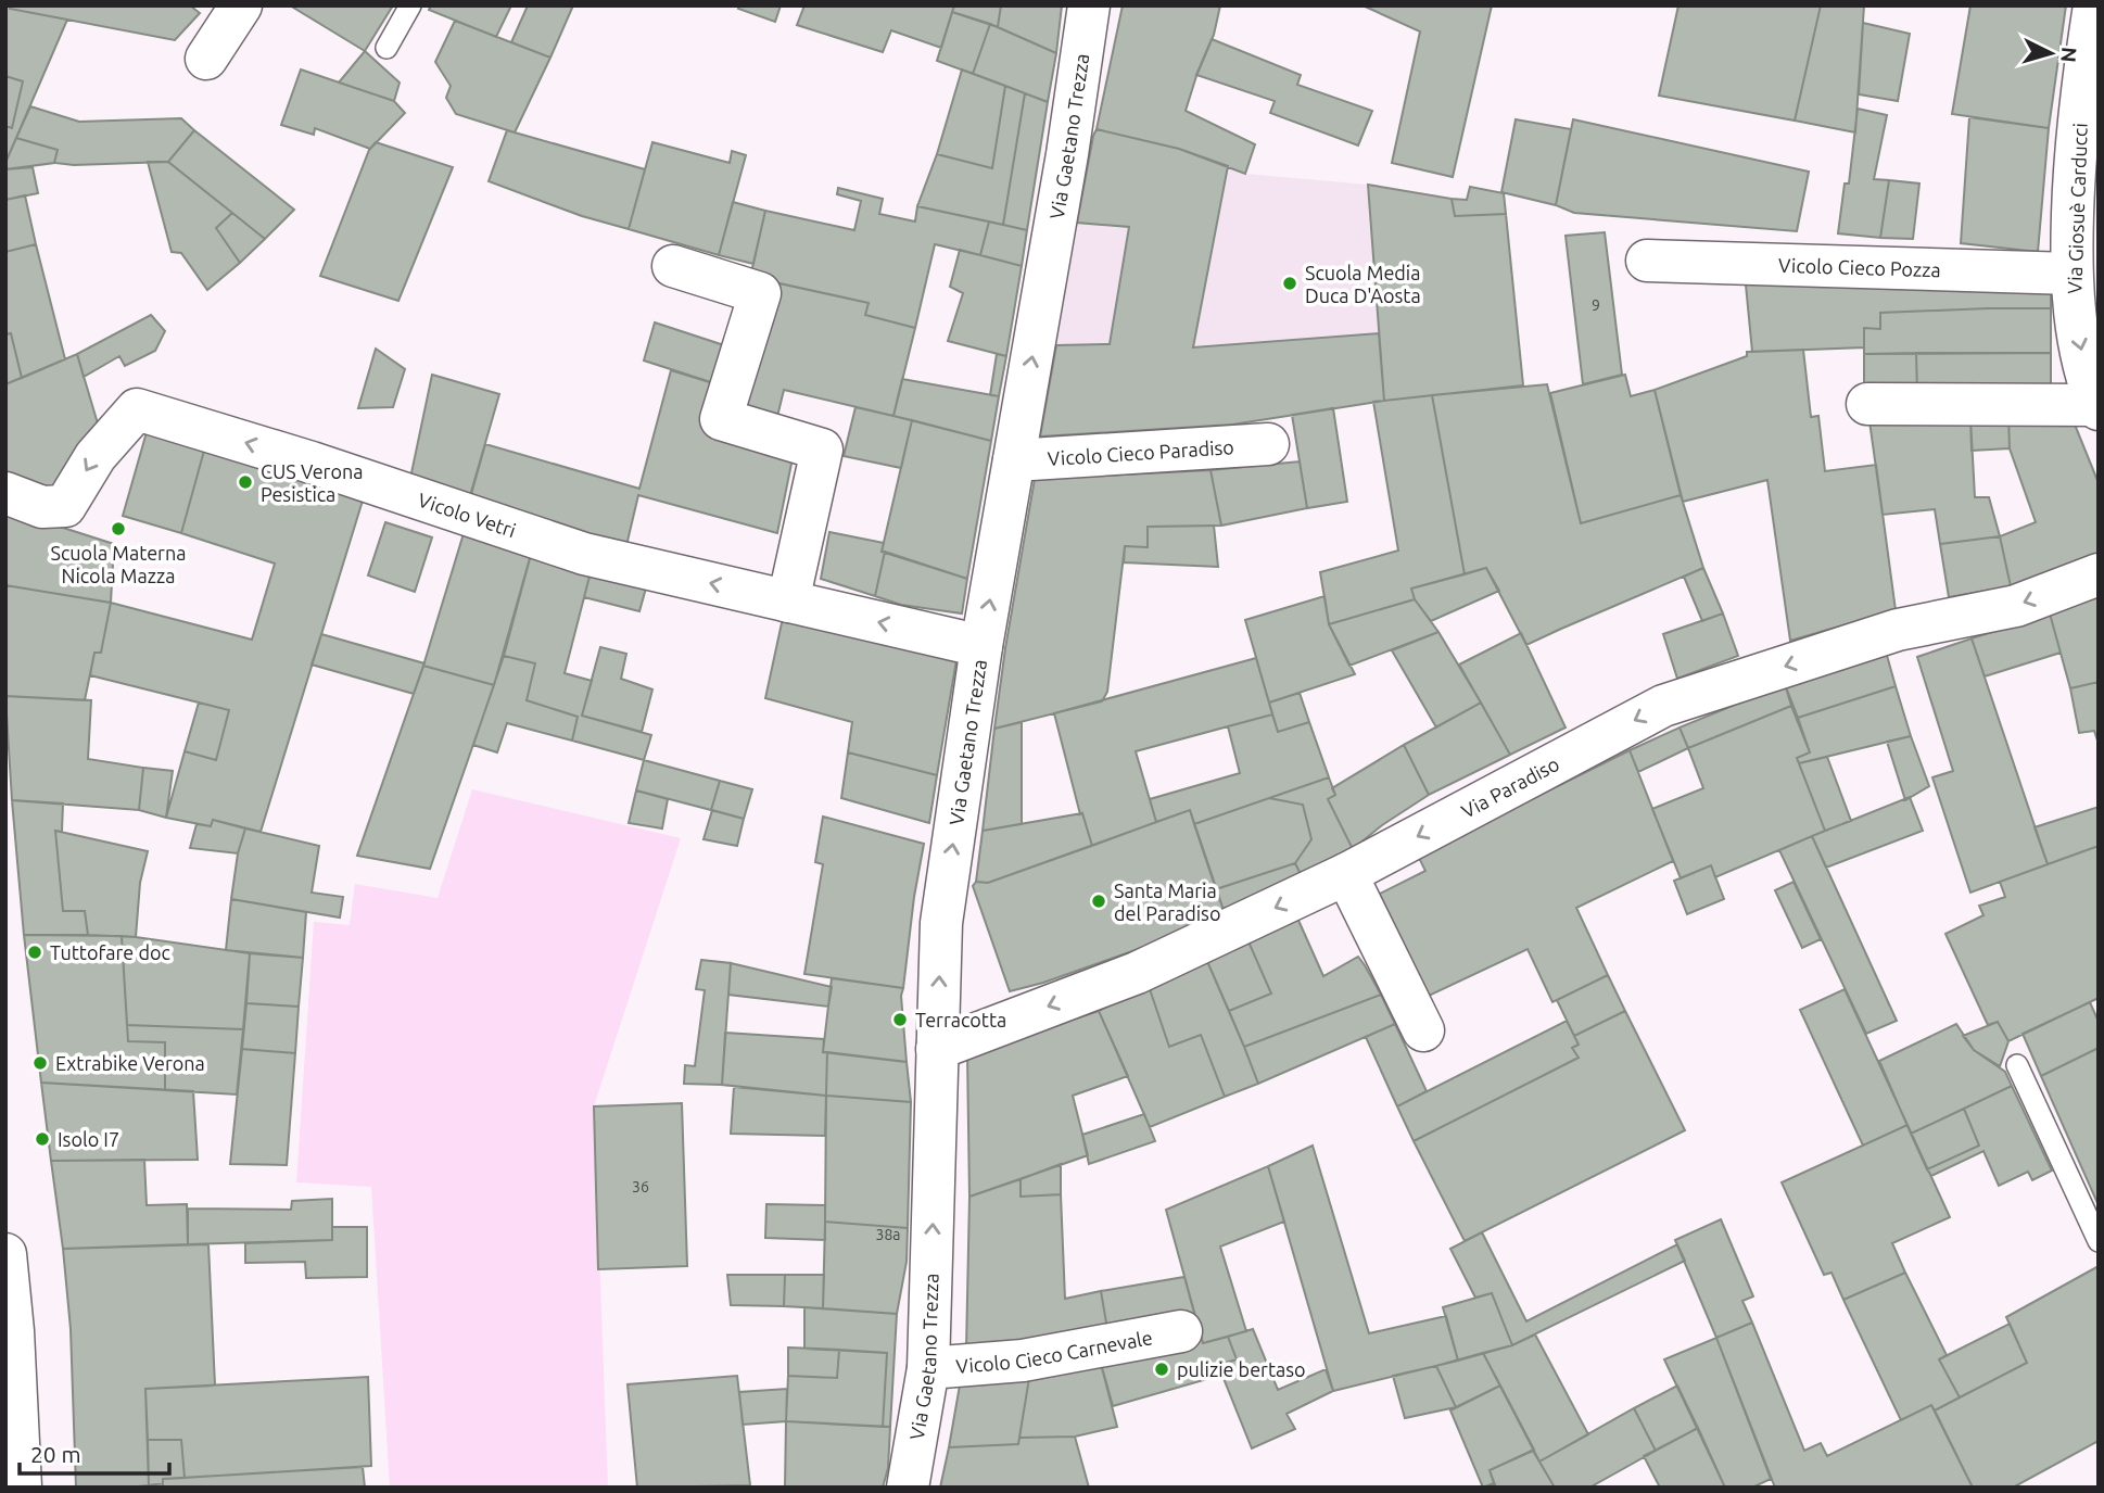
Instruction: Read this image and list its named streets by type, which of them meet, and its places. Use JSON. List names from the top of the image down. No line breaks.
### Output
{"streets":{"street":["Via Gaetano Trezza","Via Giosuè Carducci","Vicolo Cieco Pozza","Vicolo Cieco Paradiso","Vicolo Vetri","Via Paradiso","Vicolo Cieco Carnevale"]},"crossings":[["Via Gaetano Trezza","Vicolo Cieco Paradiso"],["Via Gaetano Trezza","Vicolo Vetri"],["Via Gaetano Trezza","Via Paradiso"],["Via Gaetano Trezza","Vicolo Cieco Carnevale"],["Via Giosuè Carducci","Vicolo Cieco Pozza"]],"one_way":["Via Gaetano Trezza","Vicolo Vetri","Via Paradiso"],"places":["Scuola Media Duca D'Aosta","CUS Verona Pesistica","Scuola Materna Nicola Mazza","Santa Maria del Paradiso","Tuttofare doc","Terracotta","Extrabike Verona","Isolo I7","pulizie bertaso"],"house_numbers":["9","36","38a"],"scale_bar":"20 m","north":"right"}
